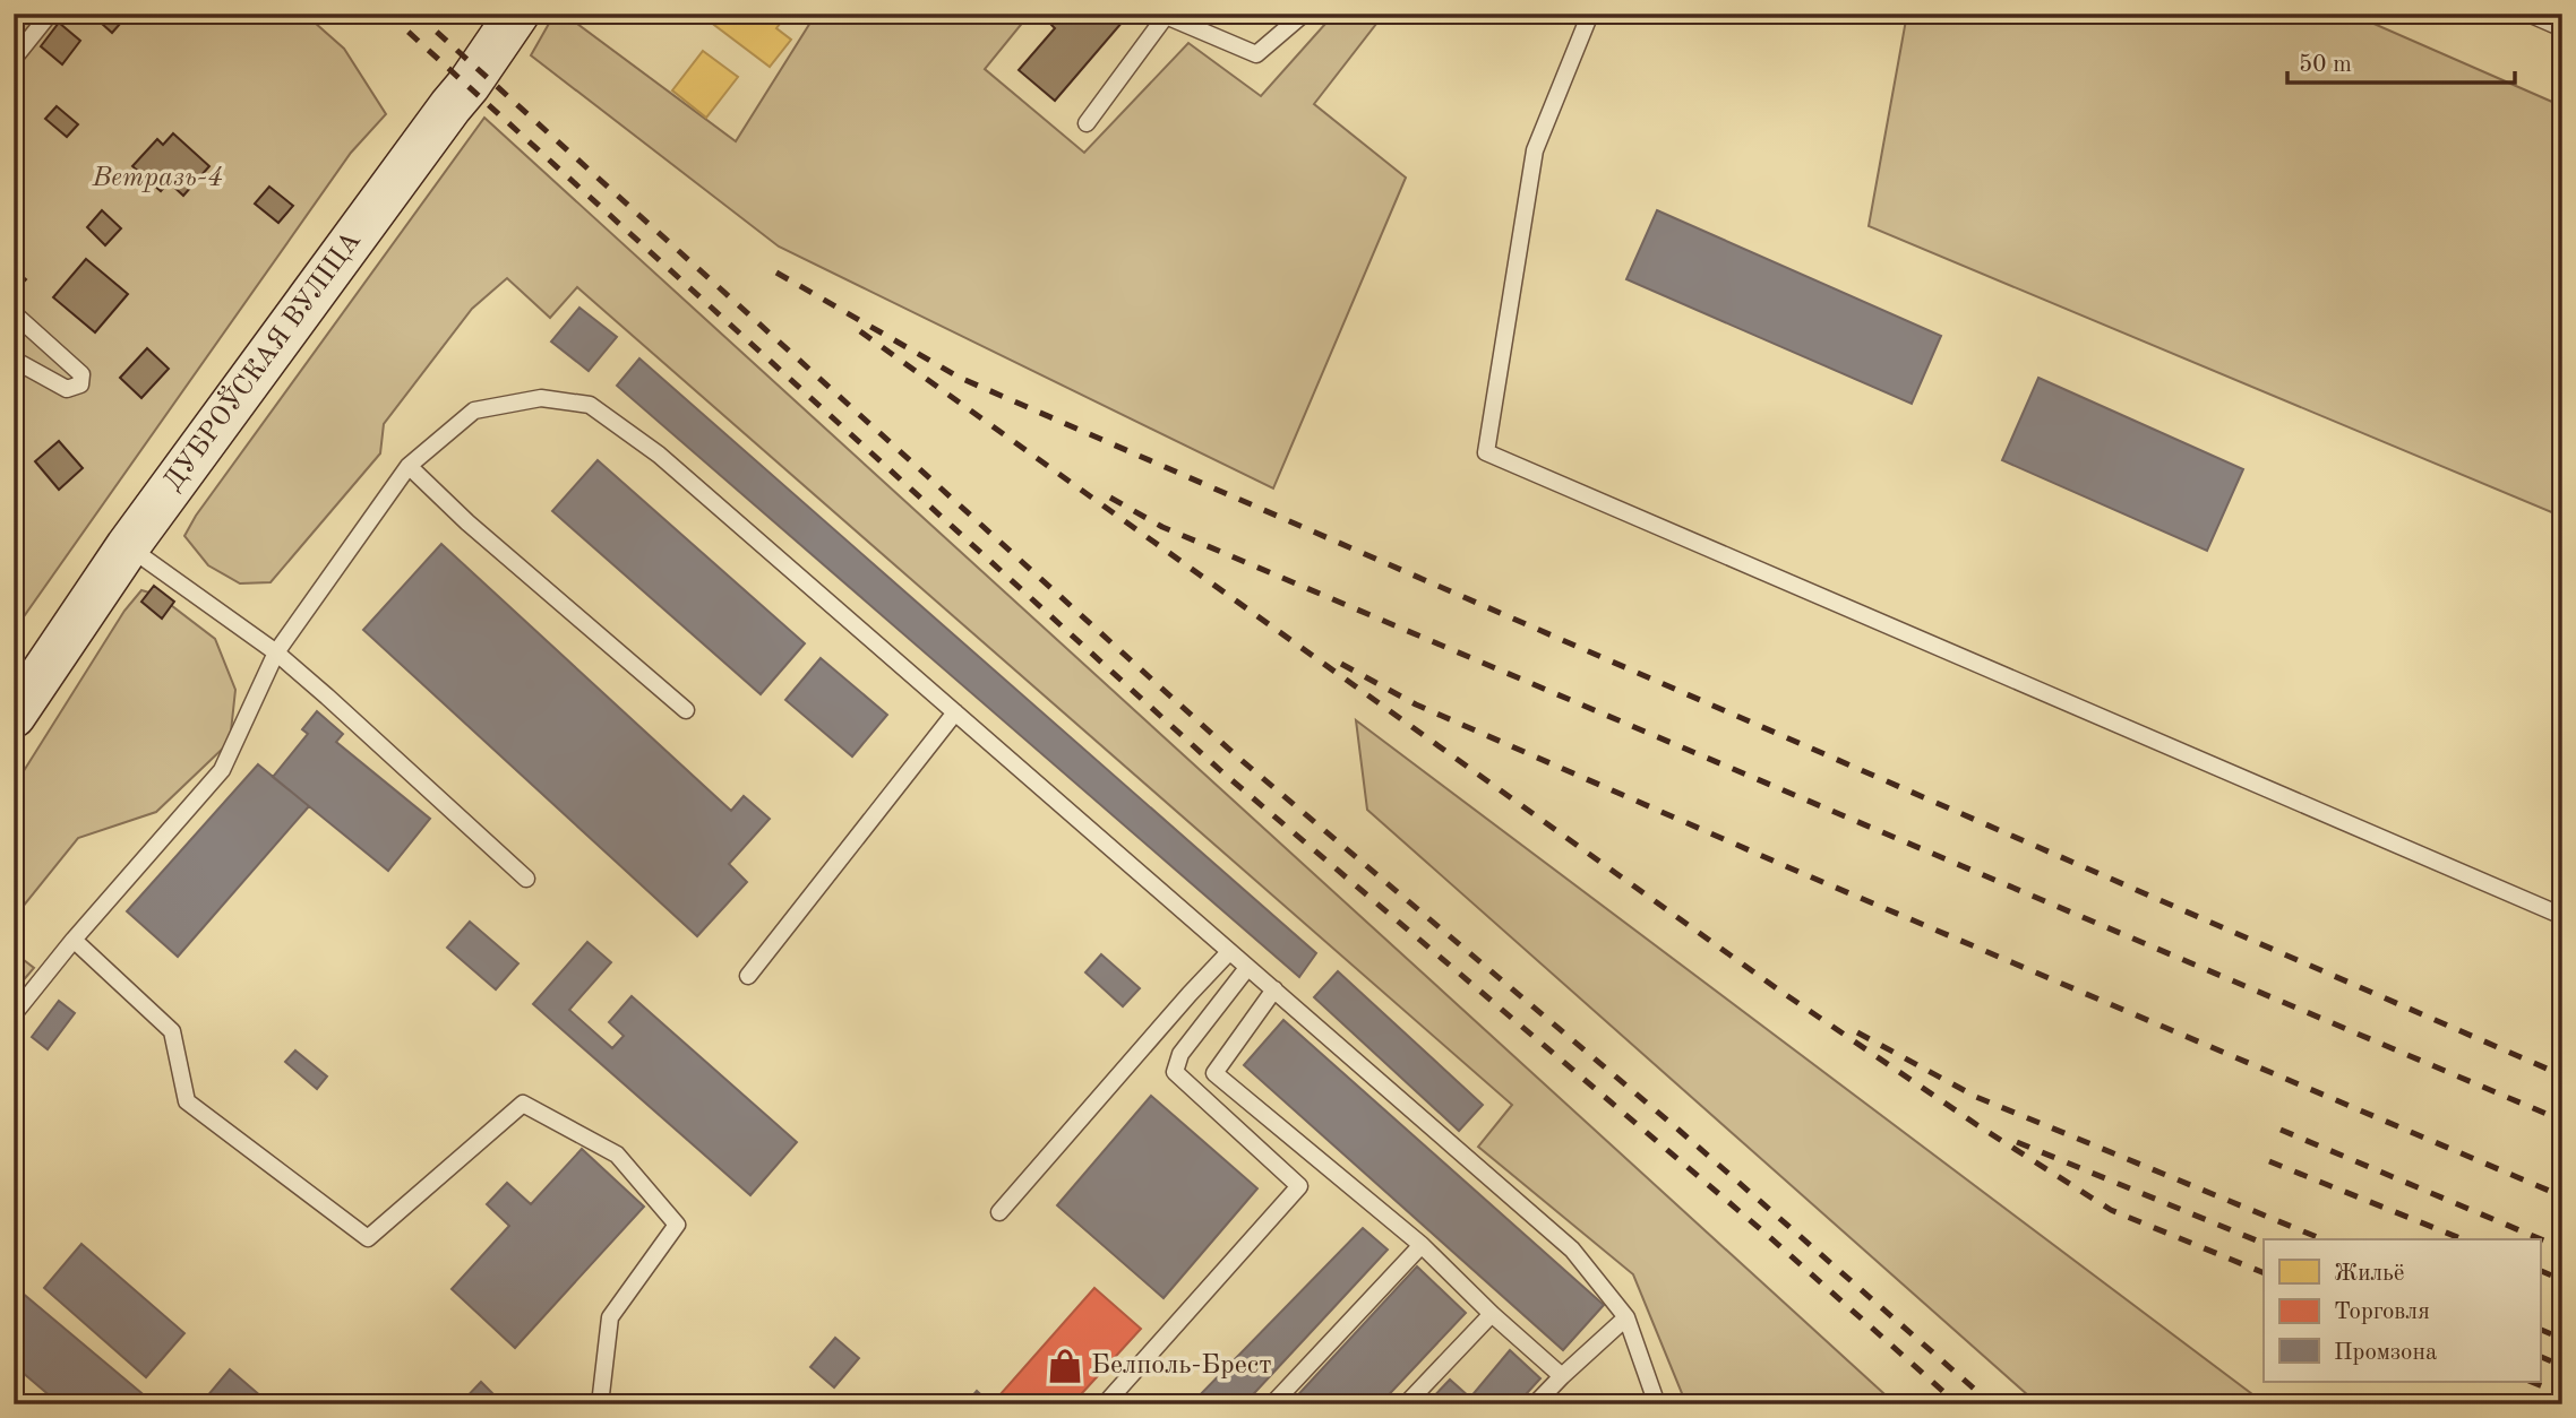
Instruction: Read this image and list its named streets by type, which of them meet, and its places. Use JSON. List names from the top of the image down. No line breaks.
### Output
{"streets":{"main road":["ДУБРОЎСКАЯ ВУЛІЦА"]},"parks":["Ветразь-4"],"places":{"shop":["Белполь-Брест"]},"legend":["Жильё","Торговля","Промзона"],"scale_bar":"50 m"}
